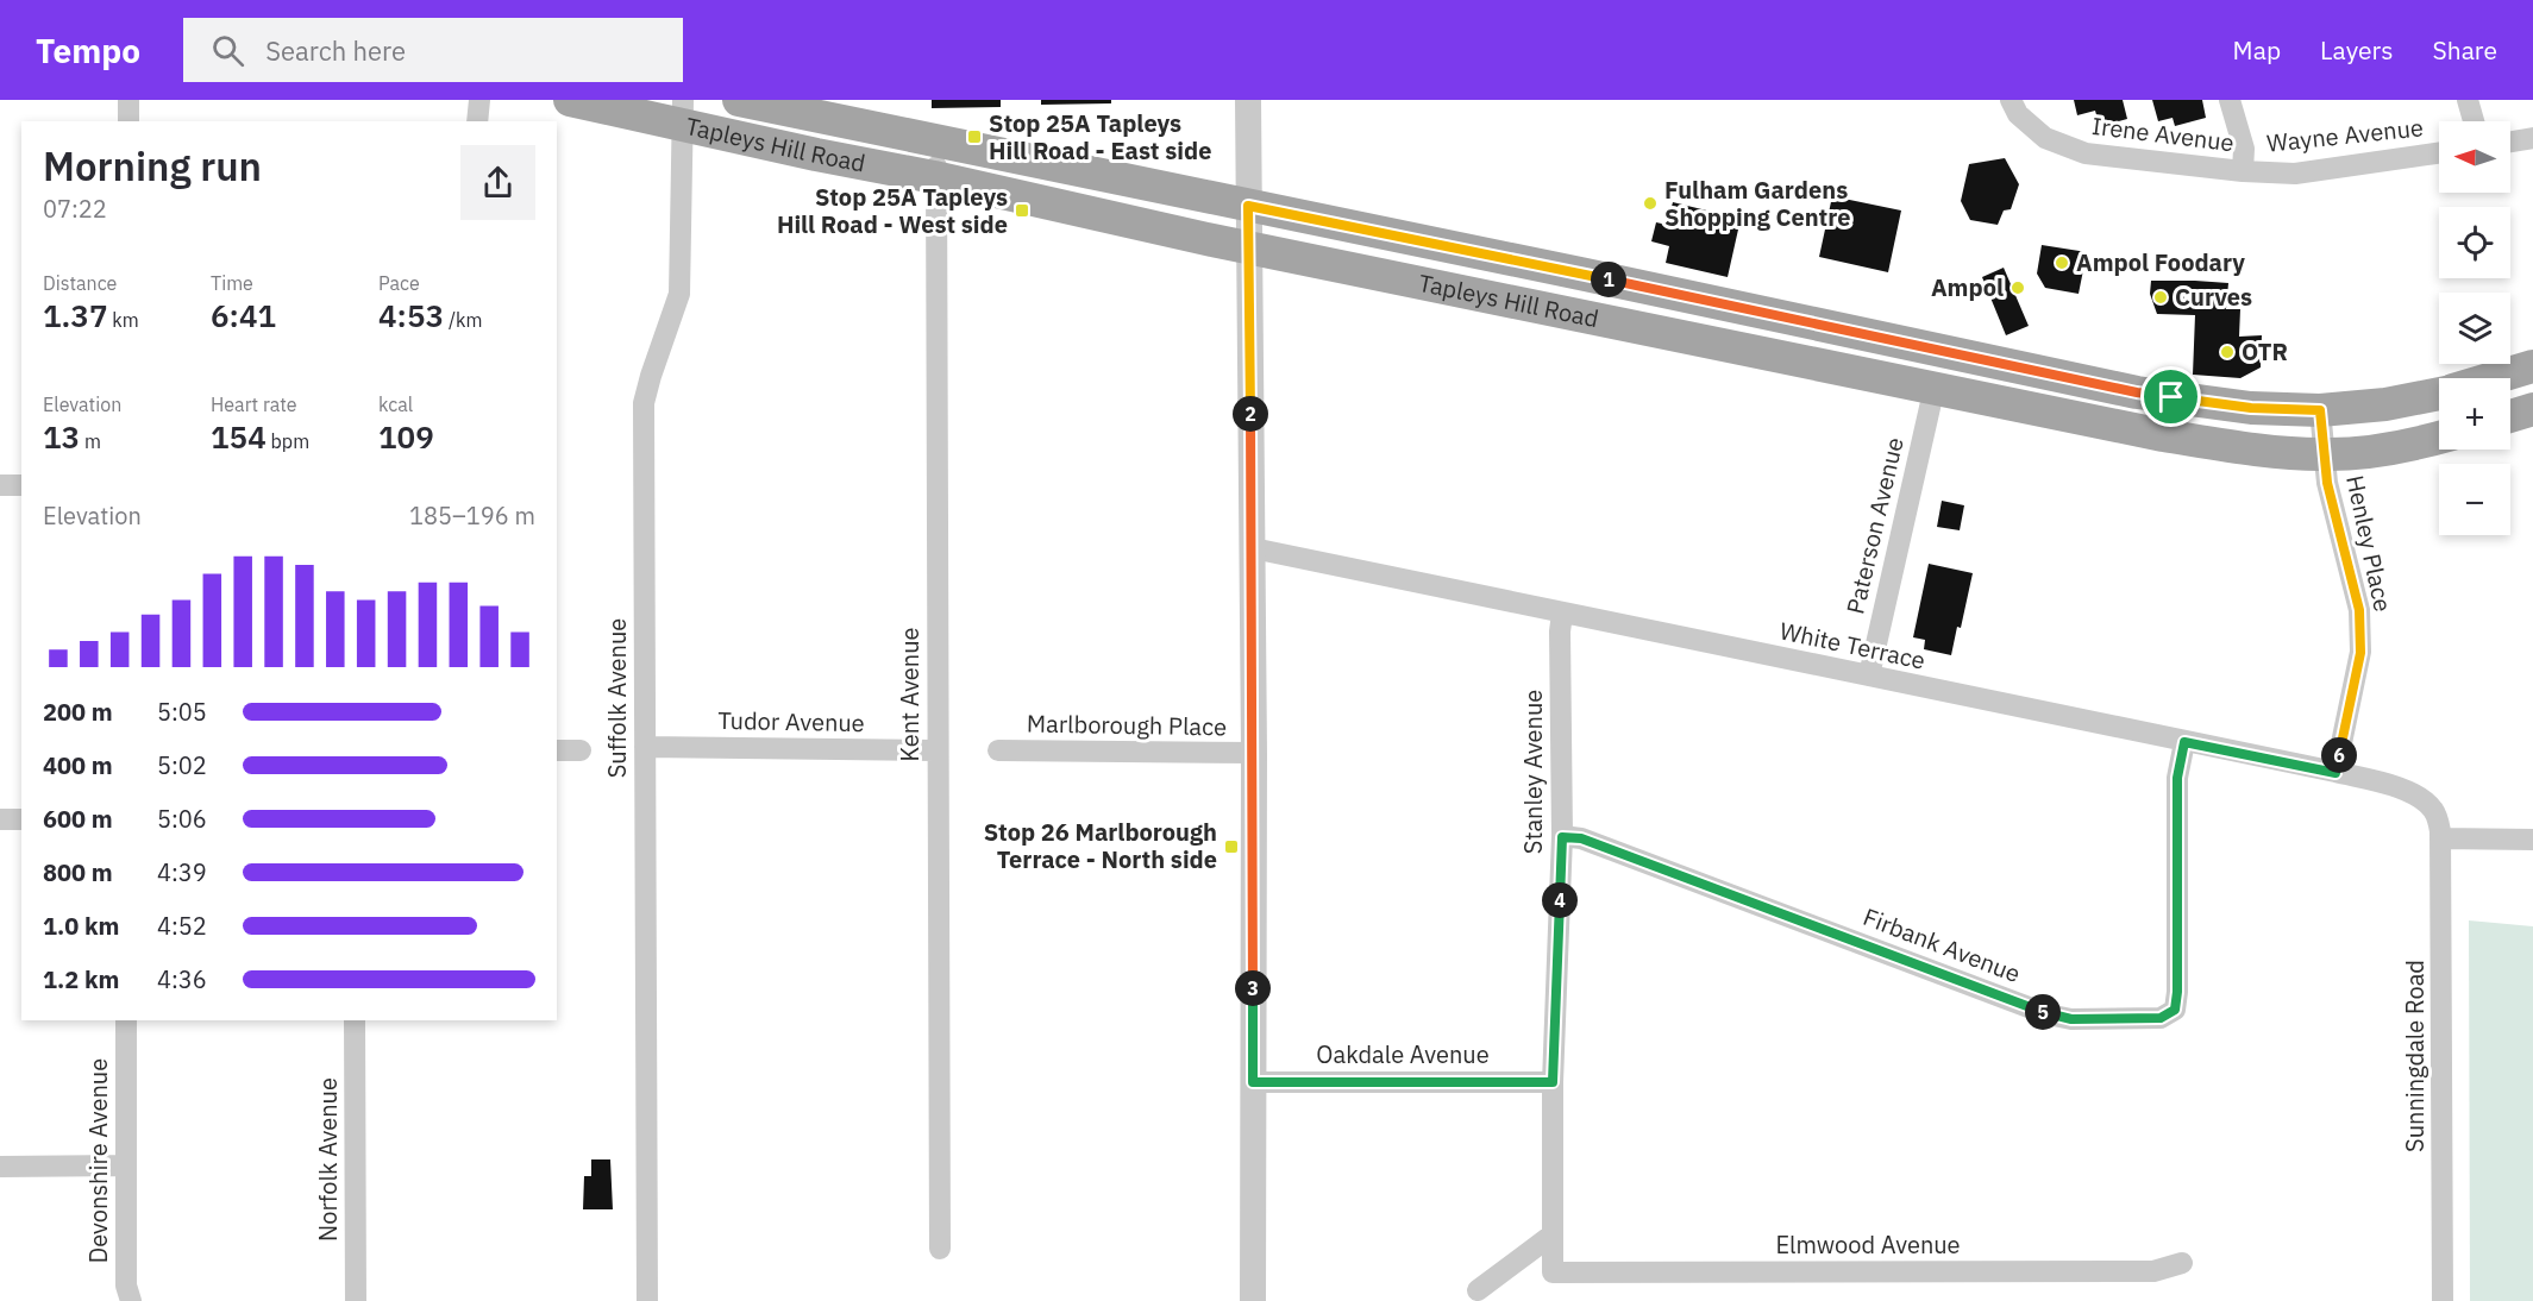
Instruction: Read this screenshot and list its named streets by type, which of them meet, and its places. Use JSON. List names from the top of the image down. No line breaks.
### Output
{"streets":{"main road":["Tapleys Hill Road"],"street":["Irene Avenue","Wayne Avenue","Paterson Avenue","Henley Place","White Terrace","Kent Avenue","Suffolk Avenue","Tudor Avenue","Marlborough Place","Stanley Avenue","Firbank Avenue","Oakdale Avenue","Sunningdale Road","Norfolk Avenue","Devonshire Avenue","Elmwood Avenue"]},"crossings":[["Irene Avenue","Wayne Avenue"],["Tapleys Hill Road","Paterson Avenue"],["Tapleys Hill Road","Henley Place"],["Tapleys Hill Road","Kent Avenue"],["Tapleys Hill Road","Suffolk Avenue"],["Paterson Avenue","White Terrace"],["Henley Place","White Terrace"],["White Terrace","Stanley Avenue"],["White Terrace","Firbank Avenue"],["White Terrace","Sunningdale Road"],["Kent Avenue","Tudor Avenue"],["Suffolk Avenue","Tudor Avenue"],["Stanley Avenue","Firbank Avenue"],["Stanley Avenue","Oakdale Avenue"],["Stanley Avenue","Elmwood Avenue"]],"places":{"transit":["Stop 25A Tapleys Hill Road - East side","Stop 25A Tapleys Hill Road - West side","Stop 26 Marlborough Terrace - North side"],"other":["Fulham Gardens Shopping Centre","Ampol Foodary","Ampol","Curves","OTR"]},"north":"left","page":{"header":"Tempo","search":"Search here","nav":["Map","Layers","Share"],"map_buttons":["+","−"],"heading":["Morning run","07:22"],"stats":[["Distance","1.37 km"],["Time","6:41"],["Pace","4:53 /km"],["Elevation","13 m"],["Heart rate","154 bpm"],["kcal","109"]],"pins":["1","2","6","4","3","5"],"chart":["Elevation","185–196 m"],"list":[{"name":"200 m","note":"5:05"},{"name":"400 m","note":"5:02"},{"name":"600 m","note":"5:06"},{"name":"800 m","note":"4:39"},{"name":"1.0 km","note":"4:52"},{"name":"1.2 km","note":"4:36"}]}}
